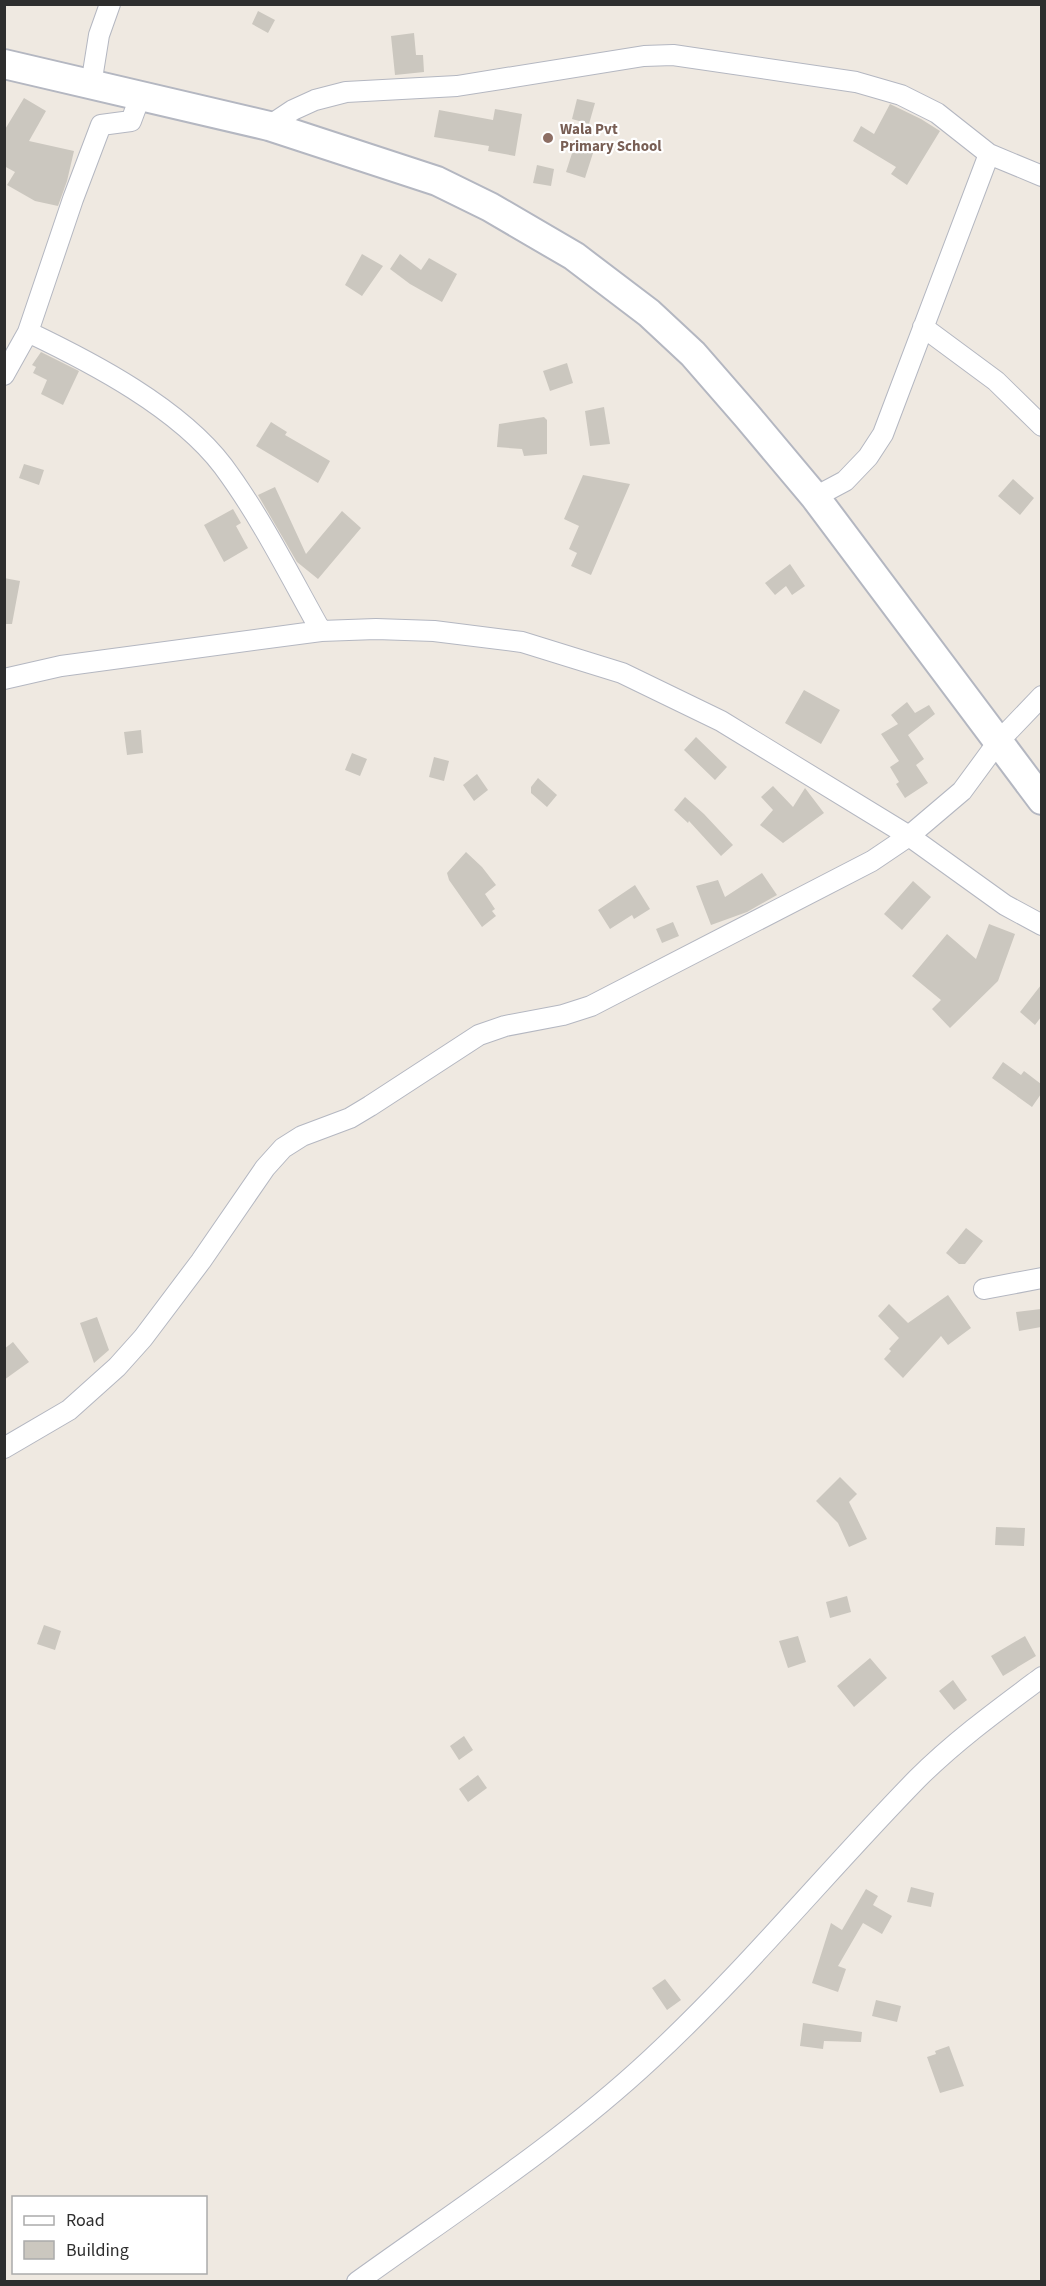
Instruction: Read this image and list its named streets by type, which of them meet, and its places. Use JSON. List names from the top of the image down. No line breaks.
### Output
{"places":["Wala Pvt Primary School"],"legend":["Road","Building"]}
